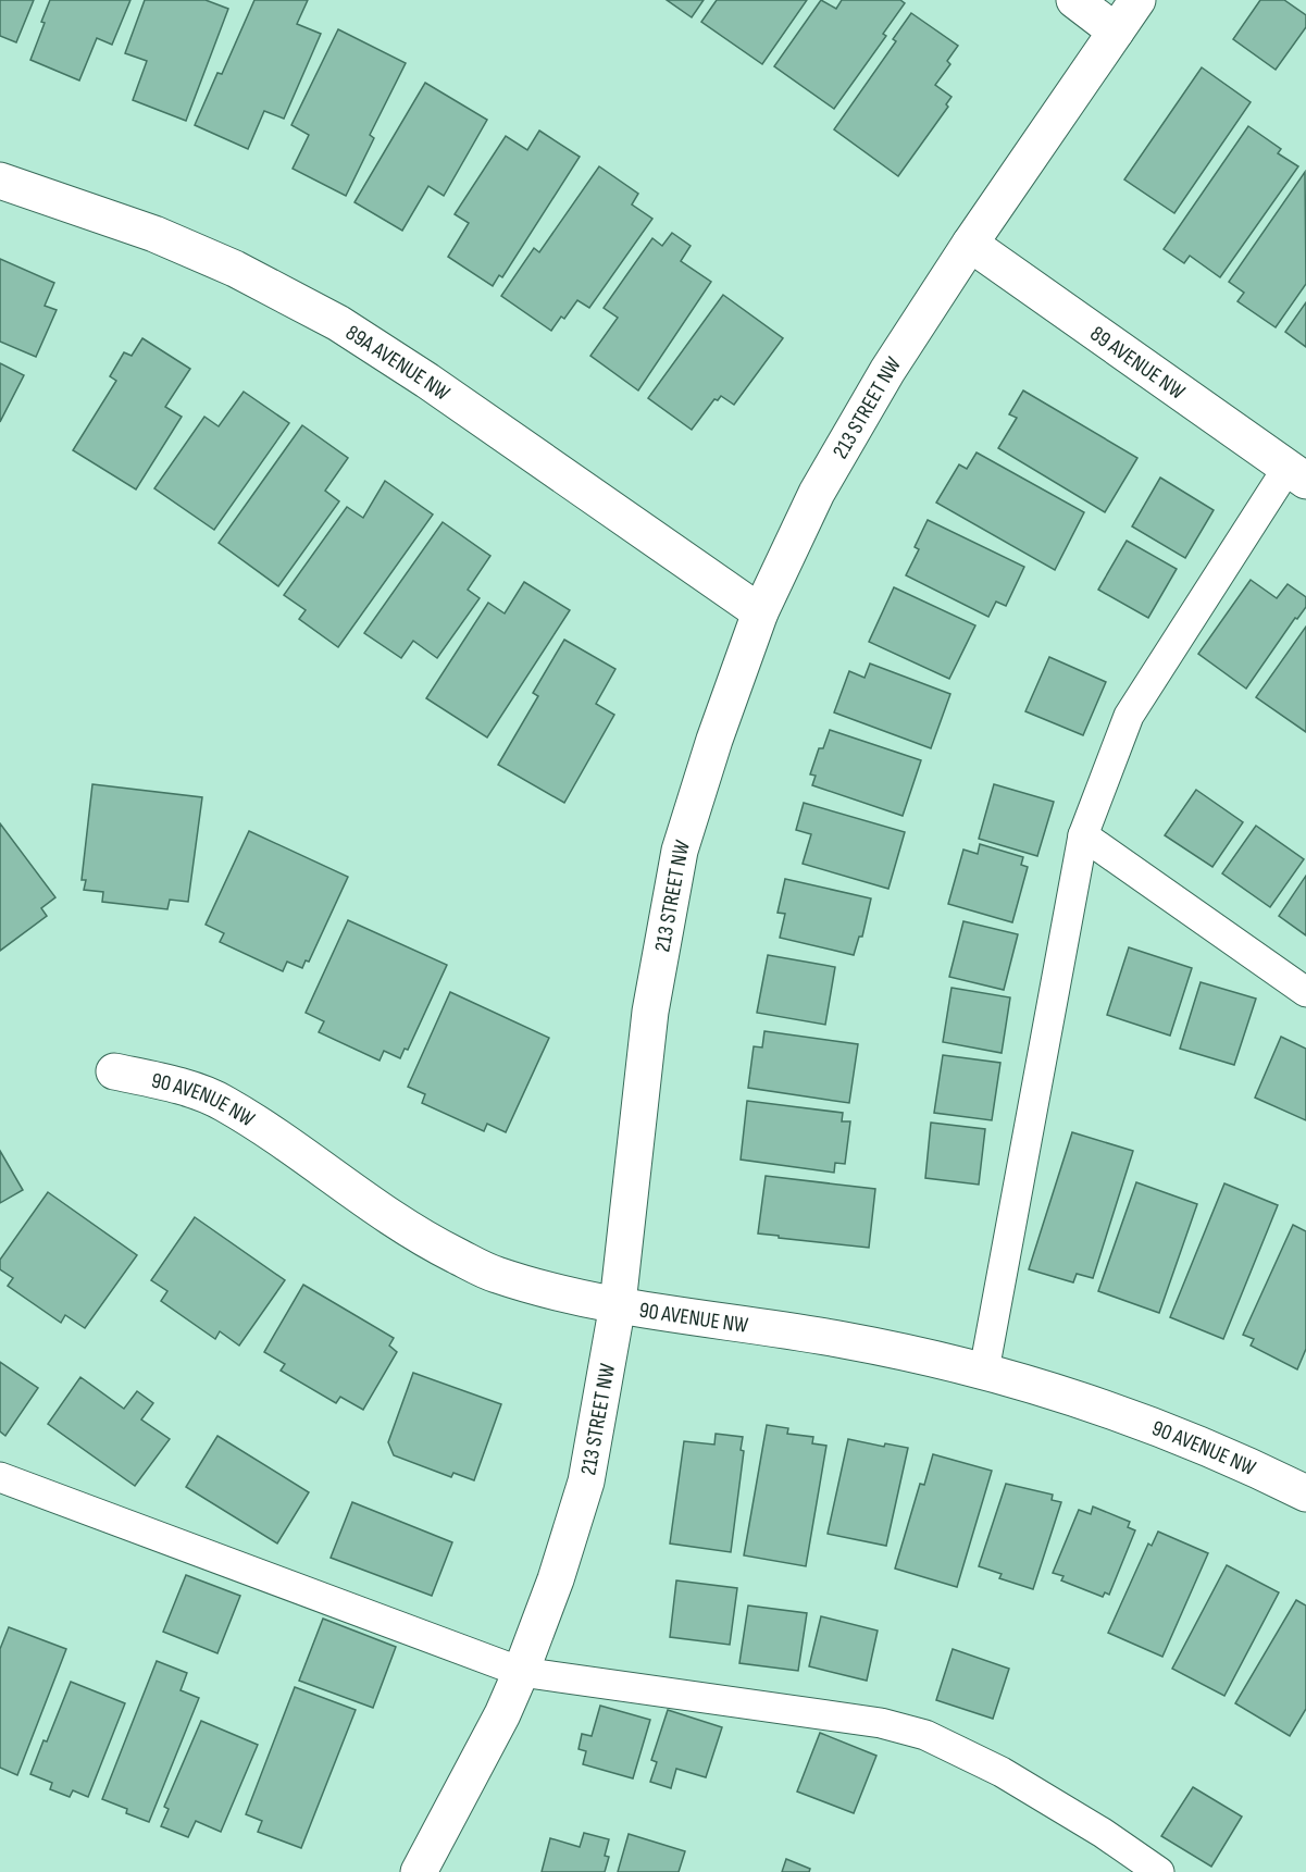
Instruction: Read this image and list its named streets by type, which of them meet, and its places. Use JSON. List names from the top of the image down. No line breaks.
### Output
{"streets":{"street":["89A AVENUE NW","89 AVENUE NW","213 STREET NW","90 AVENUE NW"]},"crossings":[["89A AVENUE NW","213 STREET NW"],["89 AVENUE NW","213 STREET NW"],["213 STREET NW","90 AVENUE NW"]]}
